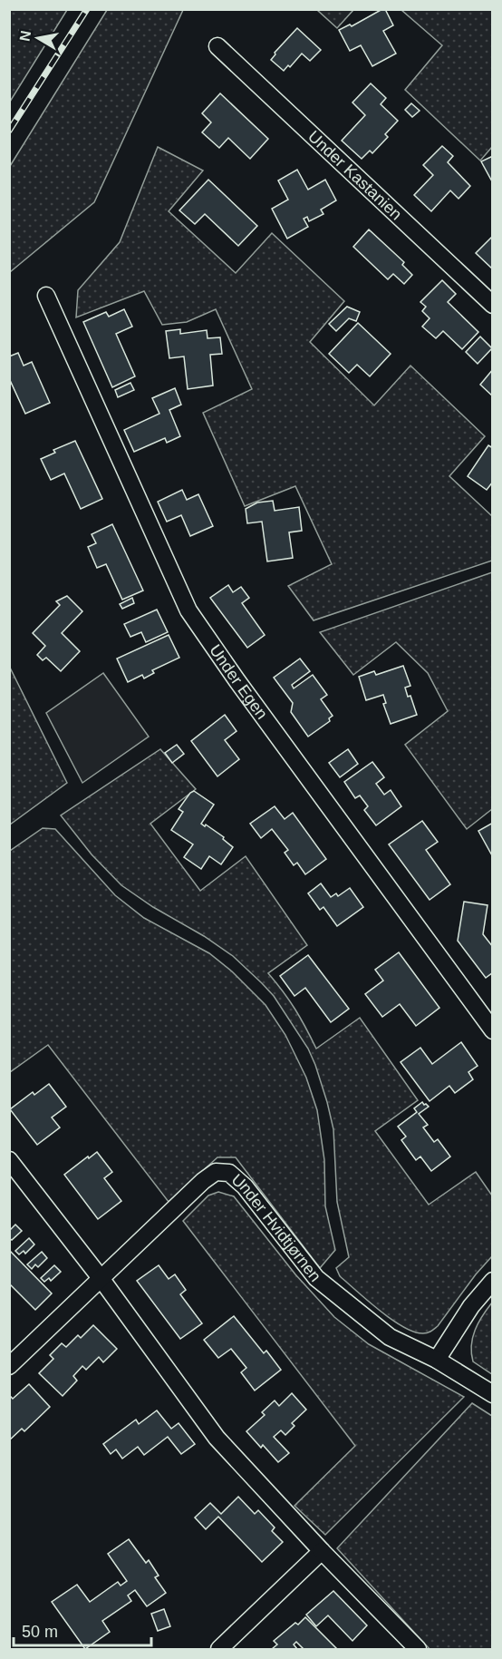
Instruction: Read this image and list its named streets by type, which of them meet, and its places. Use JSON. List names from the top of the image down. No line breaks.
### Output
{"streets":{"street":["Under Kastanien","Under Egen","Under Hvidtjørnen"]},"scale_bar":"50 m","north":"left"}
